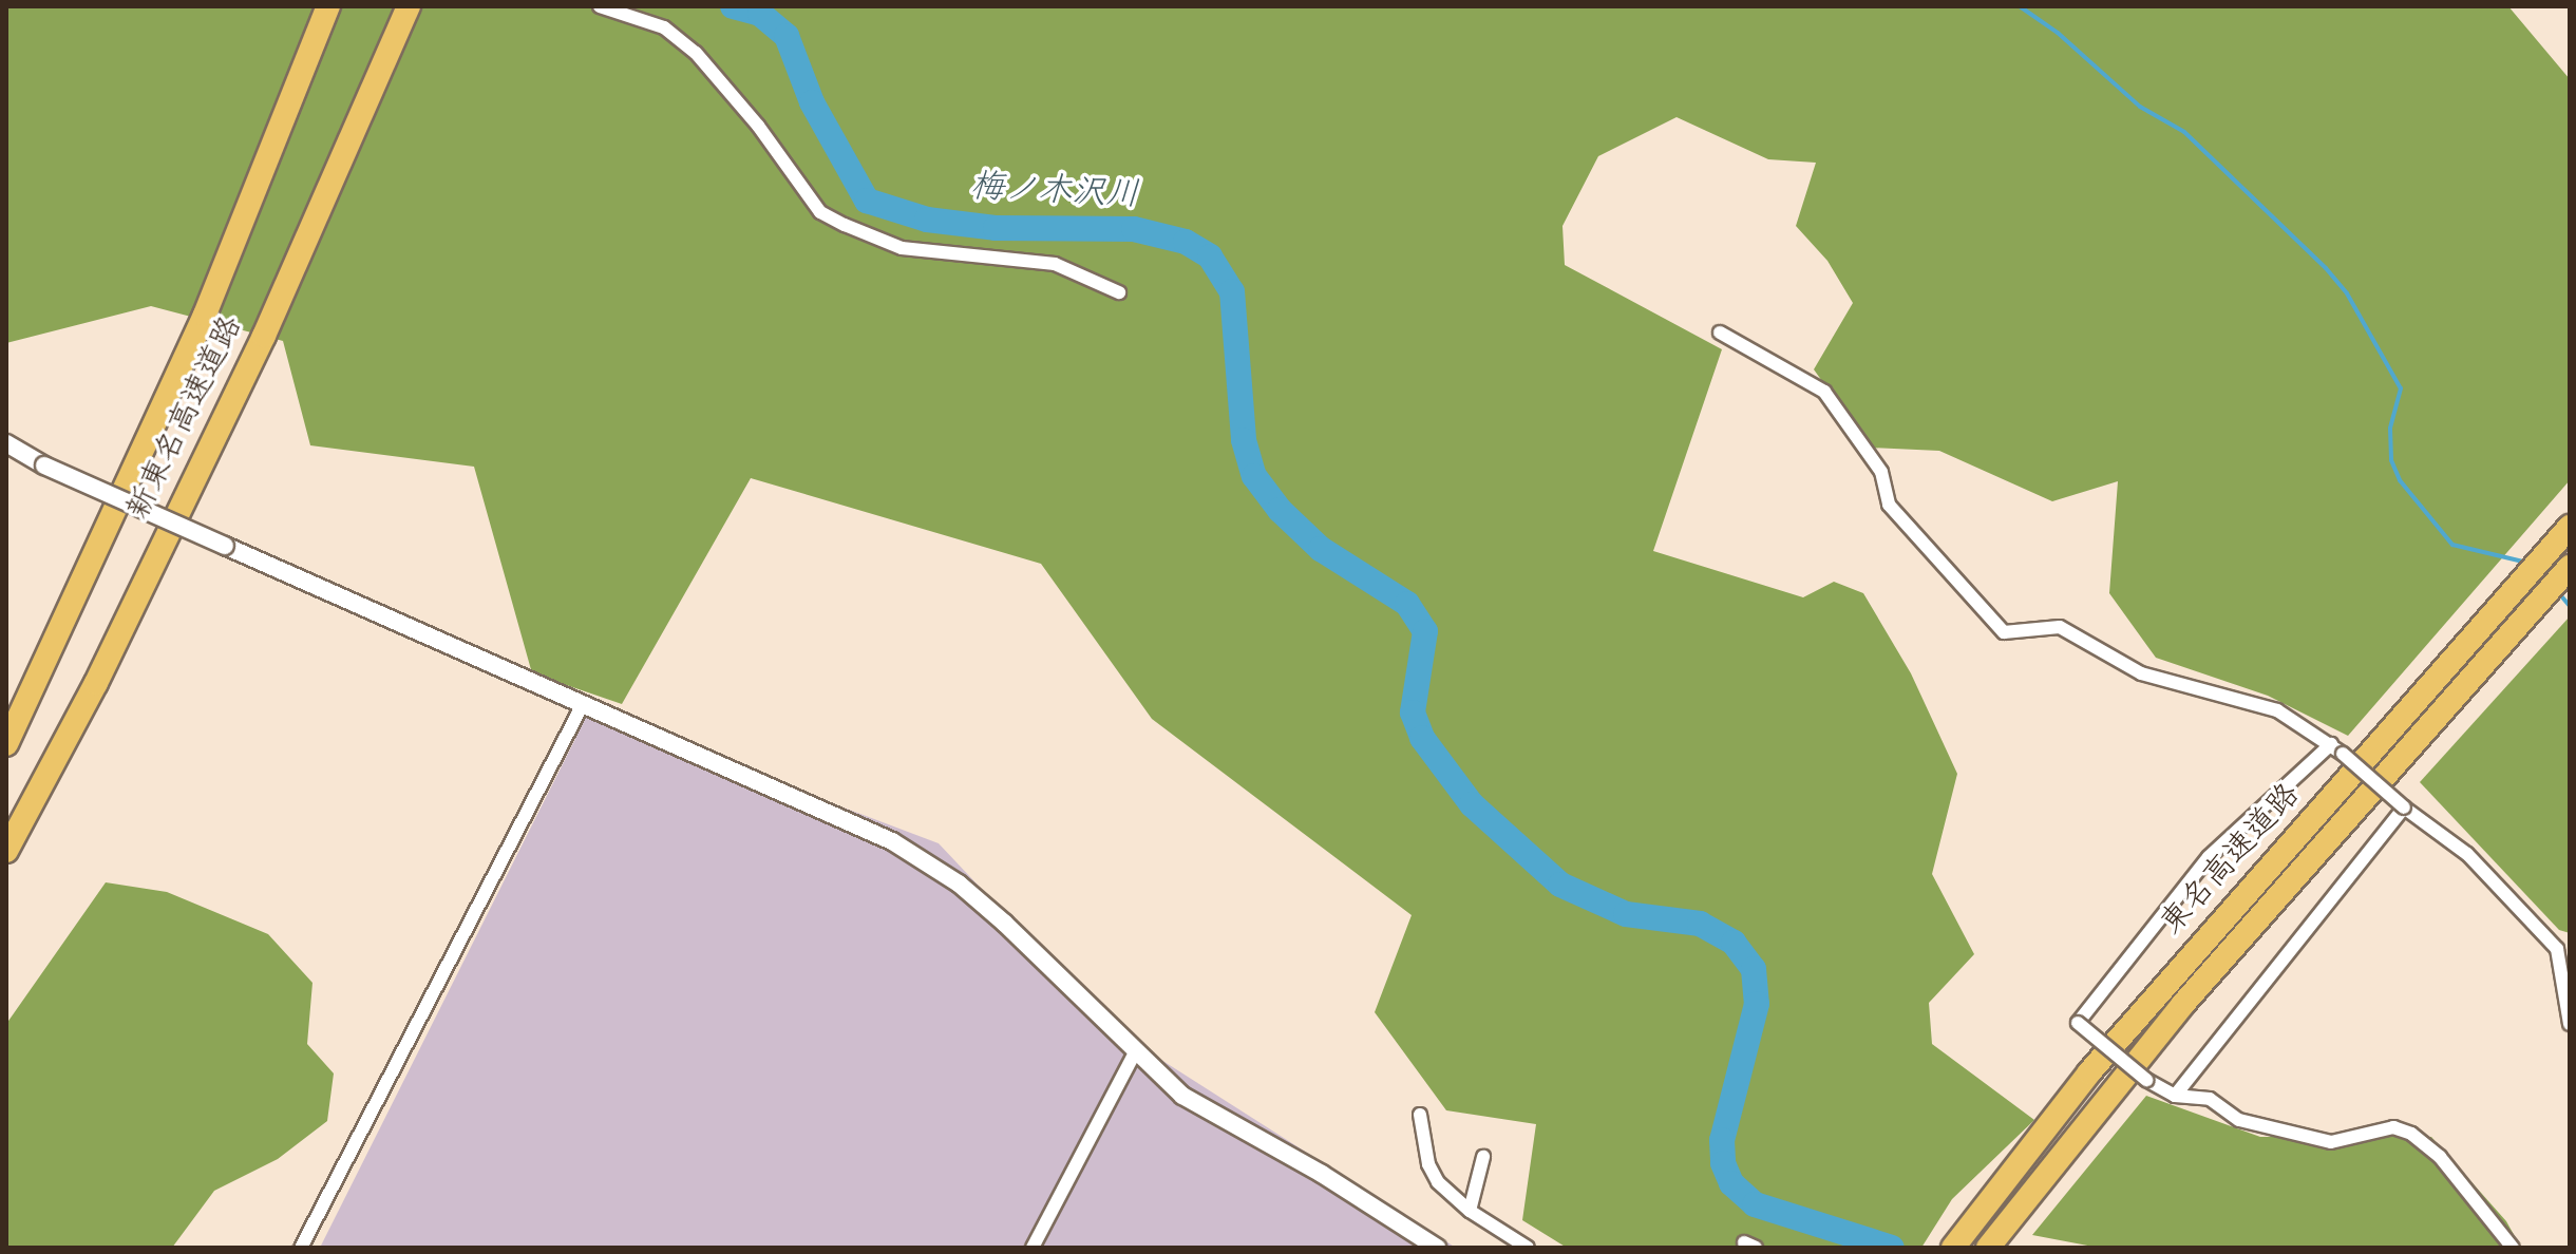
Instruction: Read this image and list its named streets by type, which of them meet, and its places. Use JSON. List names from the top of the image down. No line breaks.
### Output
{"streets":{"highway":["新東名高速道路","東名高速道路"]},"water":["梅ノ木沢川"]}
